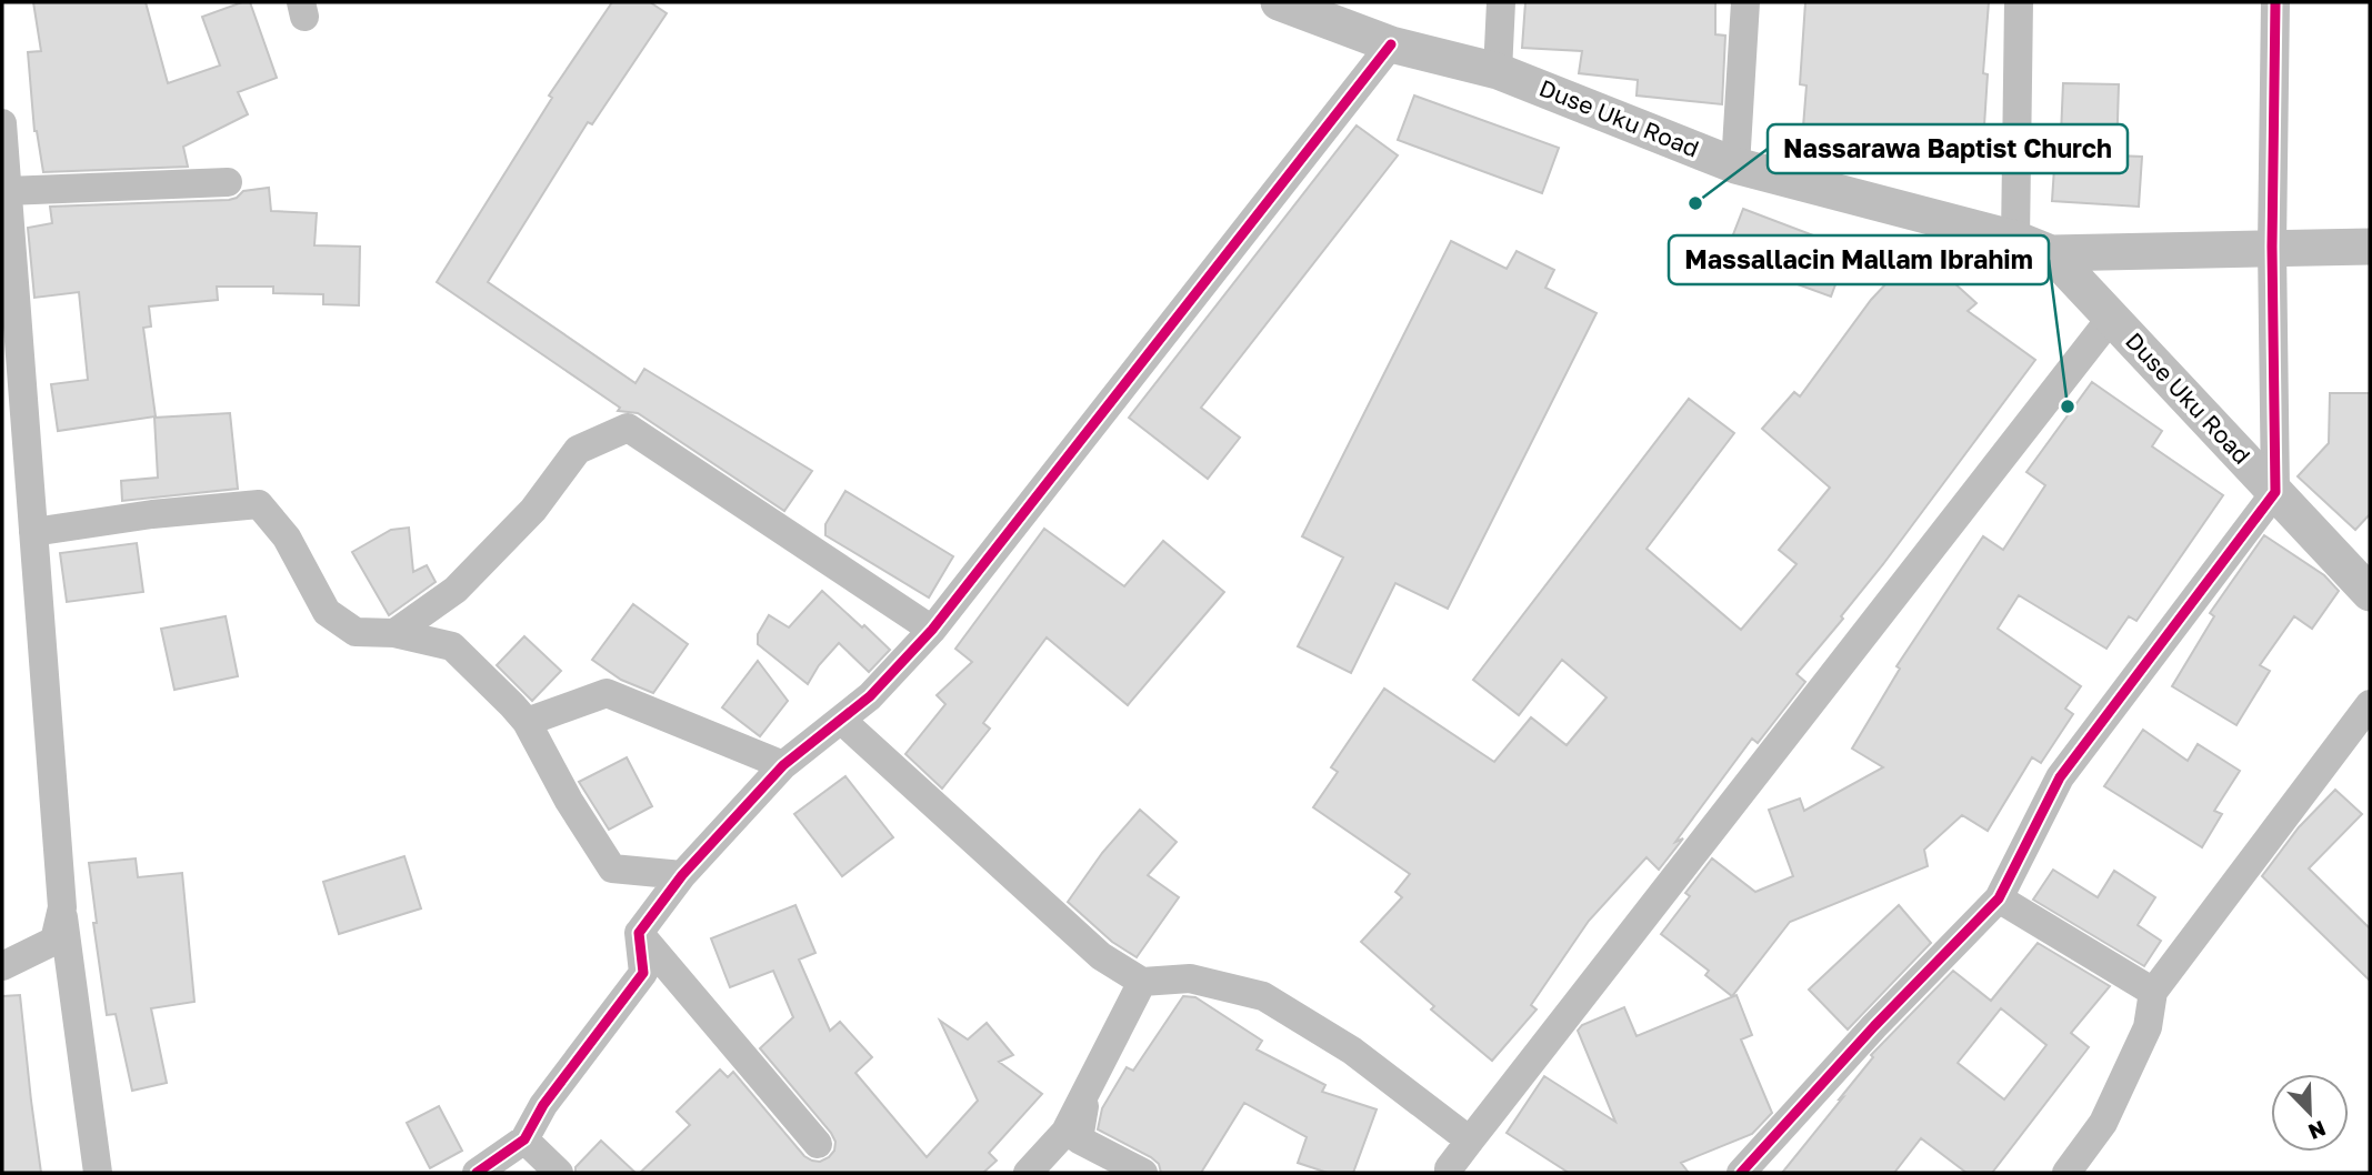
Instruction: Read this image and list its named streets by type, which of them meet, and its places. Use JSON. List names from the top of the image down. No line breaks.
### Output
{"streets":{"street":["Duse Uku Road"]},"places":["Nassarawa Baptist Church","Massallacin Mallam Ibrahim"],"north":"bottom right"}
